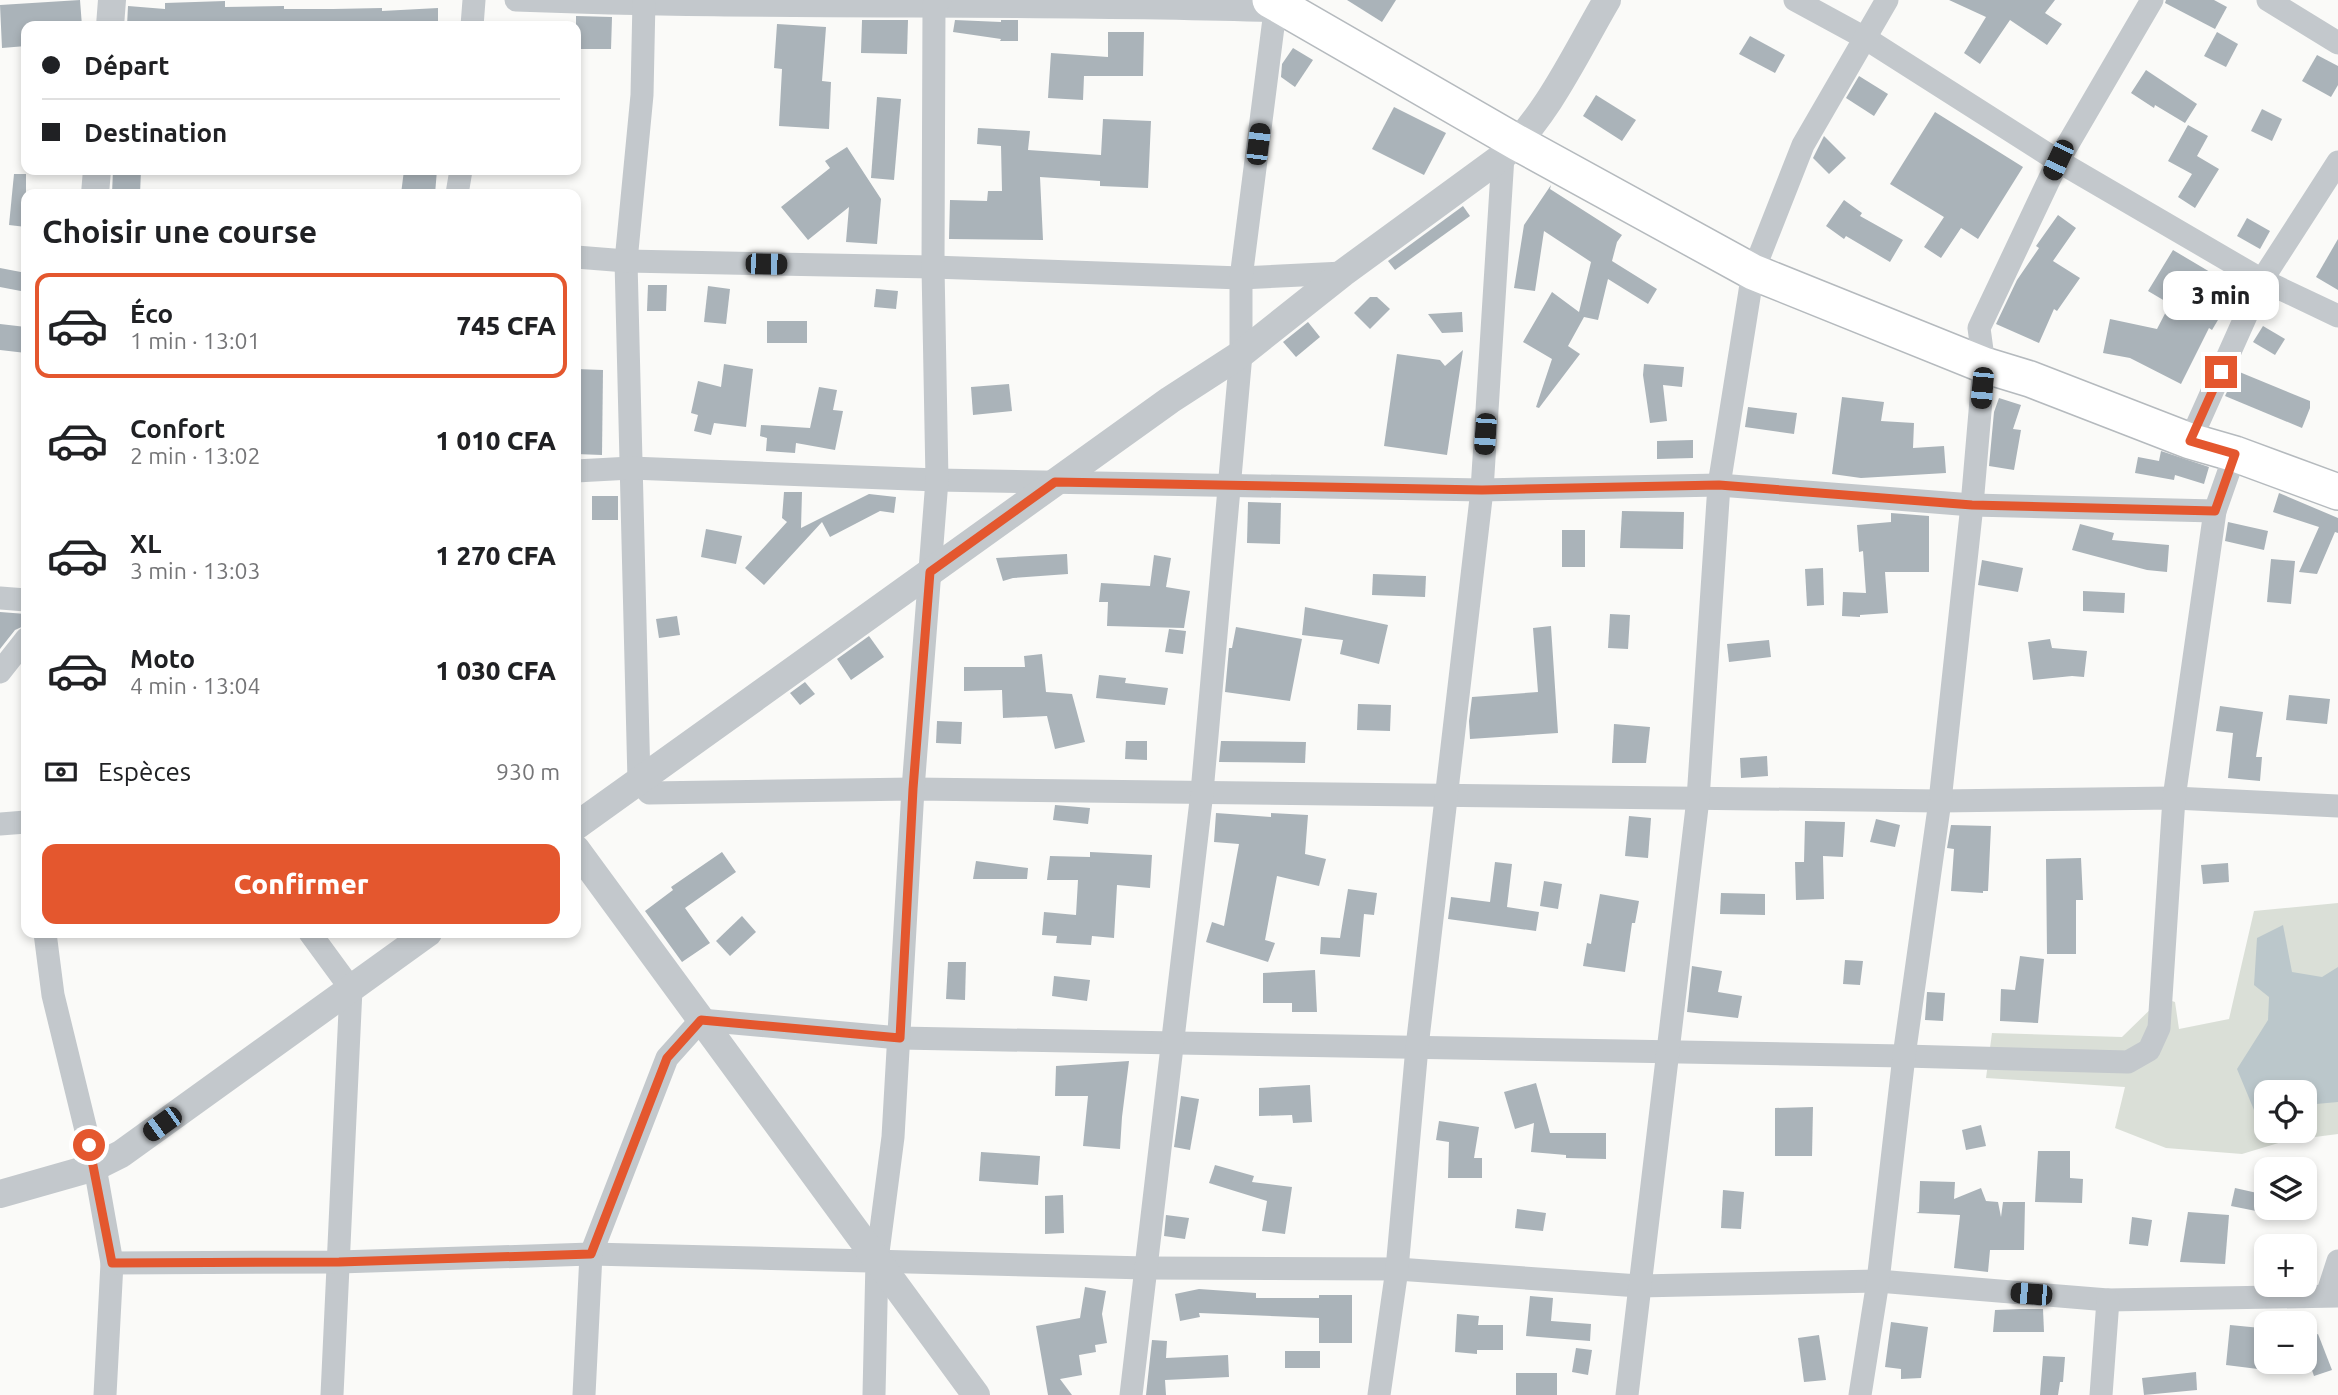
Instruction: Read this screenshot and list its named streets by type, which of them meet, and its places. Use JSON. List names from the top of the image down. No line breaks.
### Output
{"page":{"banner":["Départ","Destination"],"heading":"Choisir une course","bubble":"3 min","list":[{"name":"Éco","note":"1 min · 13:01","value":"745 CFA"},{"name":"Confort","note":"2 min · 13:02","value":"1 010 CFA"},{"name":"XL","note":"3 min · 13:03","value":"1 270 CFA"},{"name":"Moto","note":"4 min · 13:04","value":"1 030 CFA"}],"pay":["Espèces","930 m"],"buttons":"Confirmer","map_buttons":["+","−"]}}
